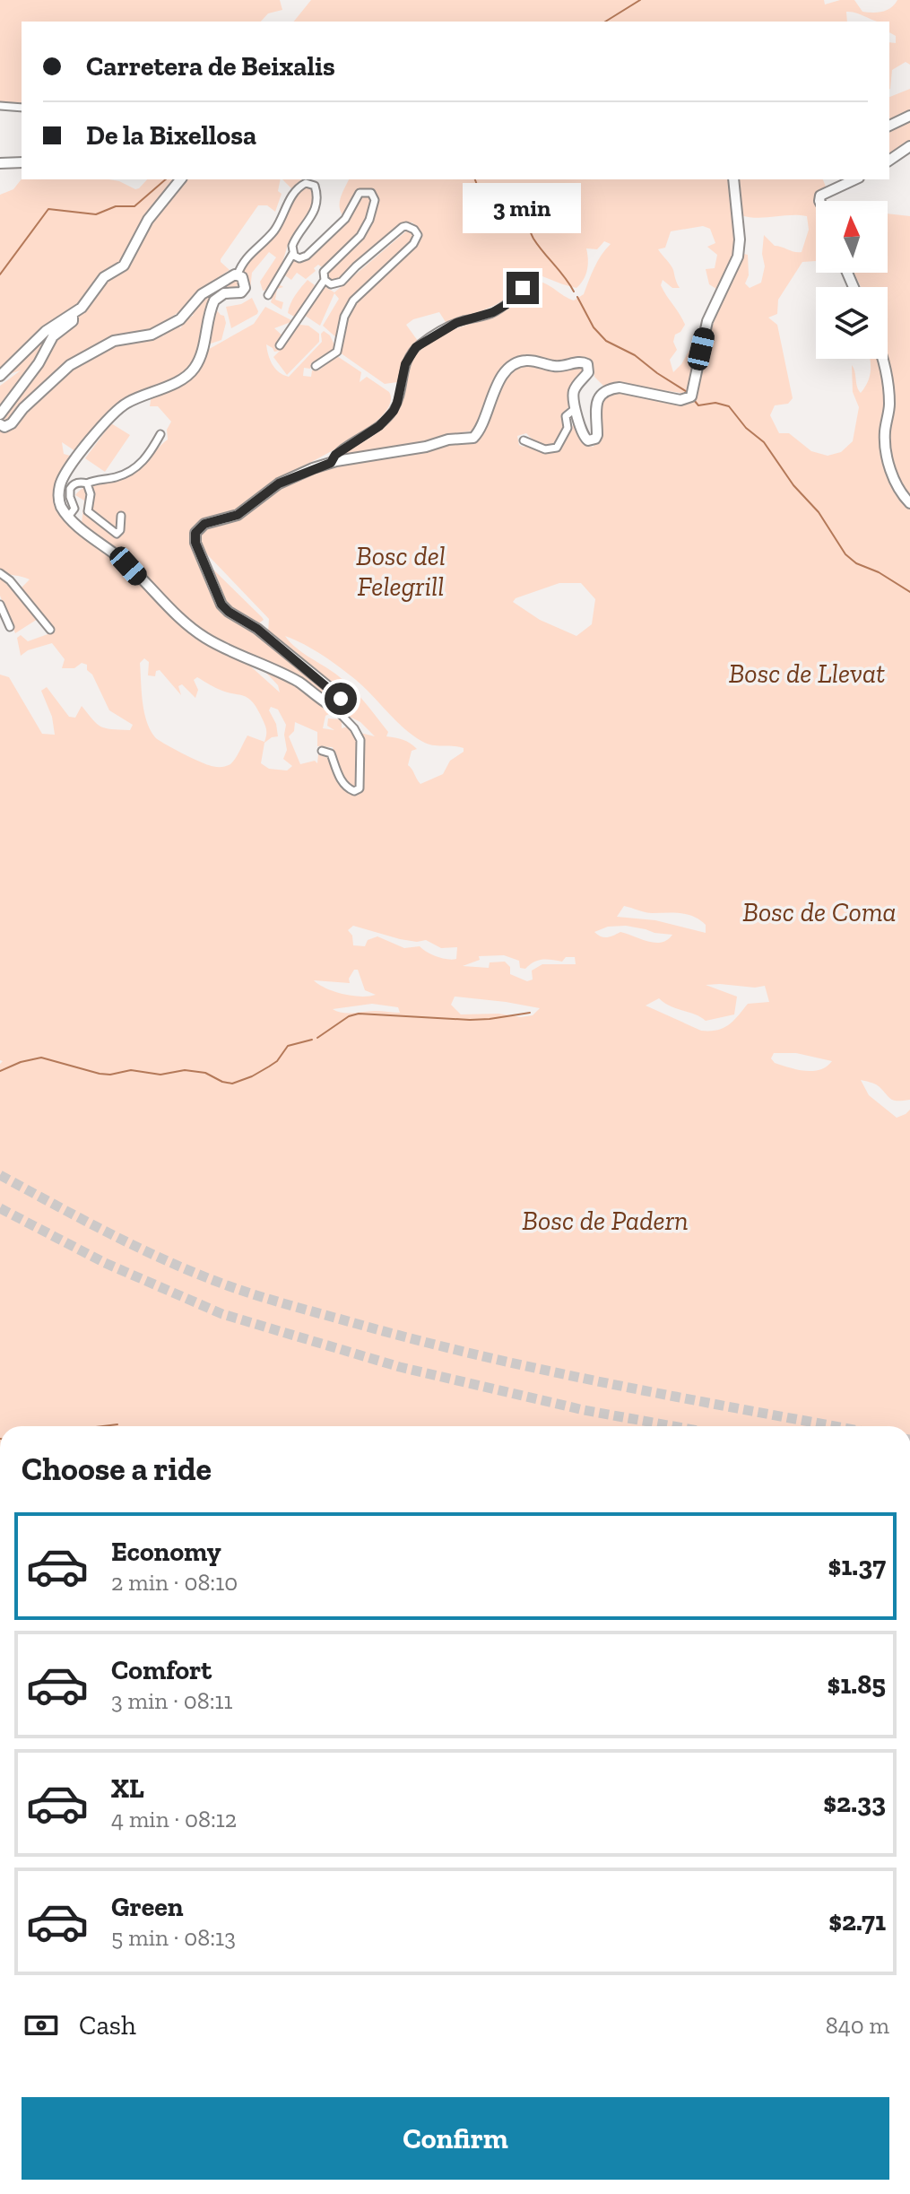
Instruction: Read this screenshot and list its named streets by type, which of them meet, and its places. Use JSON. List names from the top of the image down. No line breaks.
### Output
{"parks":["Bosc del Felegrill","Bosc de Llevat","Bosc de Coma","Bosc de Padern"],"north":"top","page":{"banner":["Carretera de Beixalis","De la Bixellosa"],"bubble":"3 min","heading":"Choose a ride","list":[{"name":"Economy","note":"2 min · 08:10","value":"$1.37"},{"name":"Comfort","note":"3 min · 08:11","value":"$1.85"},{"name":"XL","note":"4 min · 08:12","value":"$2.33"},{"name":"Green","note":"5 min · 08:13","value":"$2.71"}],"pay":["Cash","840 m"],"buttons":"Confirm"}}
